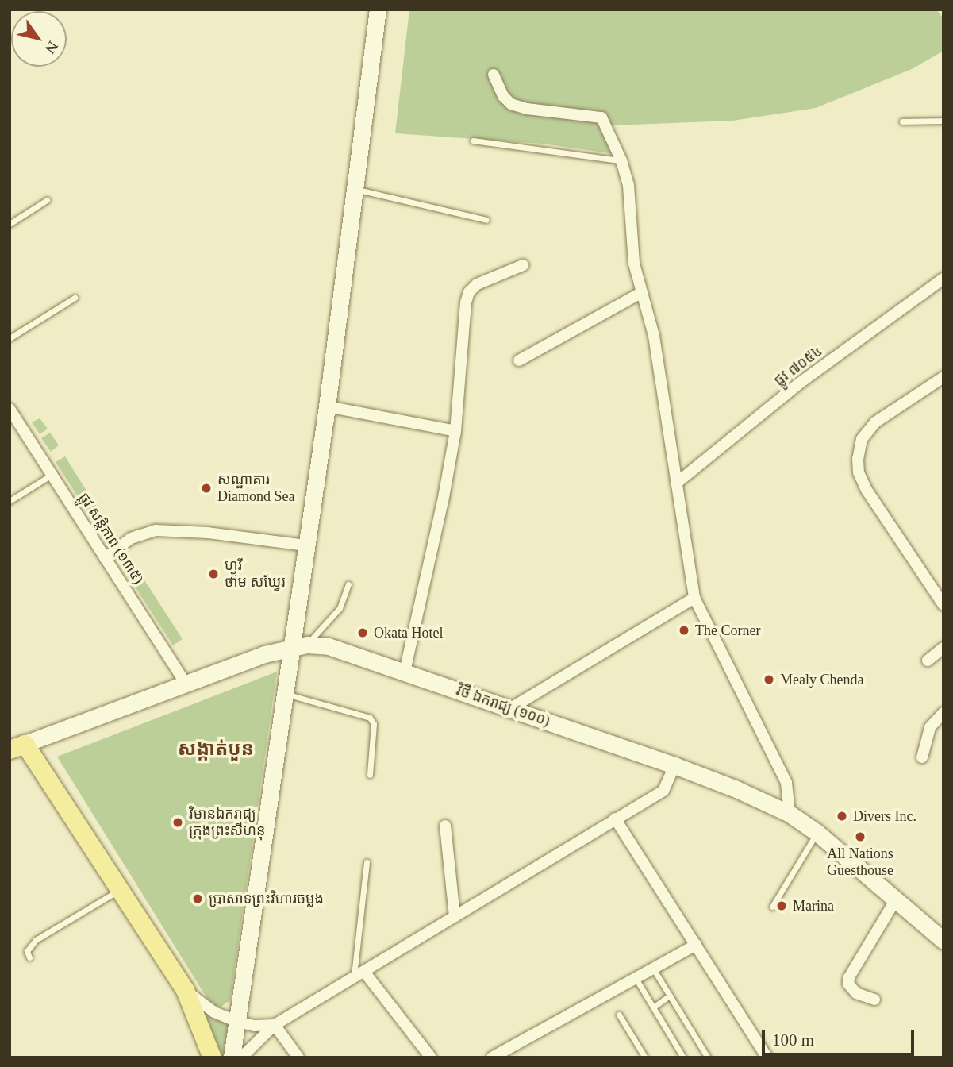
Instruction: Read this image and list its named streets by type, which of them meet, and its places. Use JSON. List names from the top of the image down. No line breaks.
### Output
{"streets":{"street":["ផ្លូវ ៧០៥៤","ផ្លូវ សន្តិភាព (១៣៥)","វិថី ឯករាជ្យ (១០០)"]},"crossings":[["ផ្លូវ សន្តិភាព (១៣៥)","វិថី ឯករាជ្យ (១០០)"]],"districts":["សង្កាត់បួន"],"places":["សណ្ឋាគារ Diamond Sea","ហ្វូរី ថាម សឃ្វែរ","The Corner","Okata Hotel","Mealy Chenda","Divers Inc.","វិមានឯករាជ្យ ក្រុងព្រះសីហនុ","All Nations Guesthouse","ប្រាសាទព្រះវិហារចម្លង","Marina"],"scale_bar":"100 m","north":"bottom right"}
